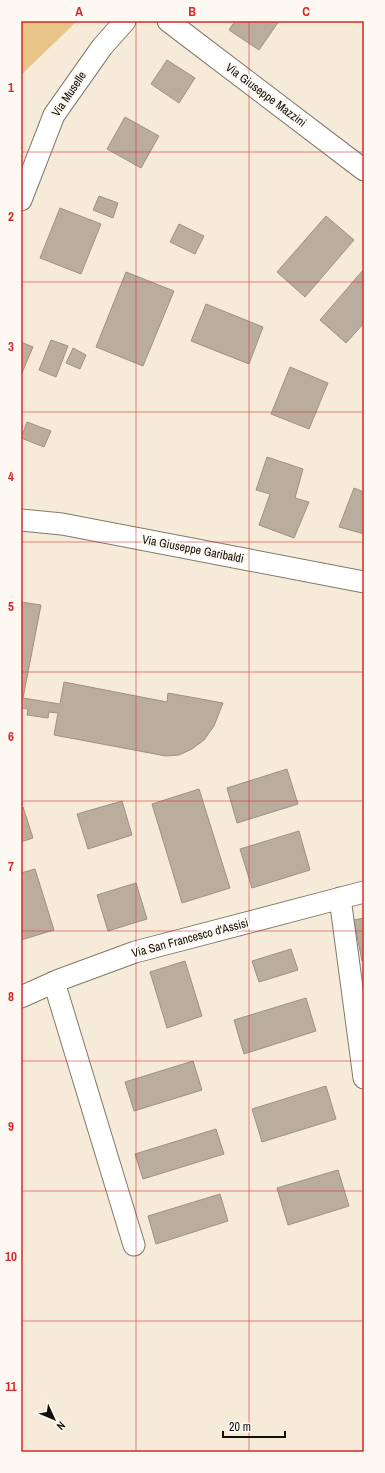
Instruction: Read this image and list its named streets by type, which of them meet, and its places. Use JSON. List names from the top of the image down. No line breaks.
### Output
{"streets":{"street":["Via Muselle","Via Giuseppe Mazzini","Via Giuseppe Garibaldi","Via San Francesco d'Assisi"]},"scale_bar":"20 m","north":"bottom right","grid":{"columns":["A","B","C"],"rows":["1","2","3","4","5","6","7","8","9","10","11"]}}
